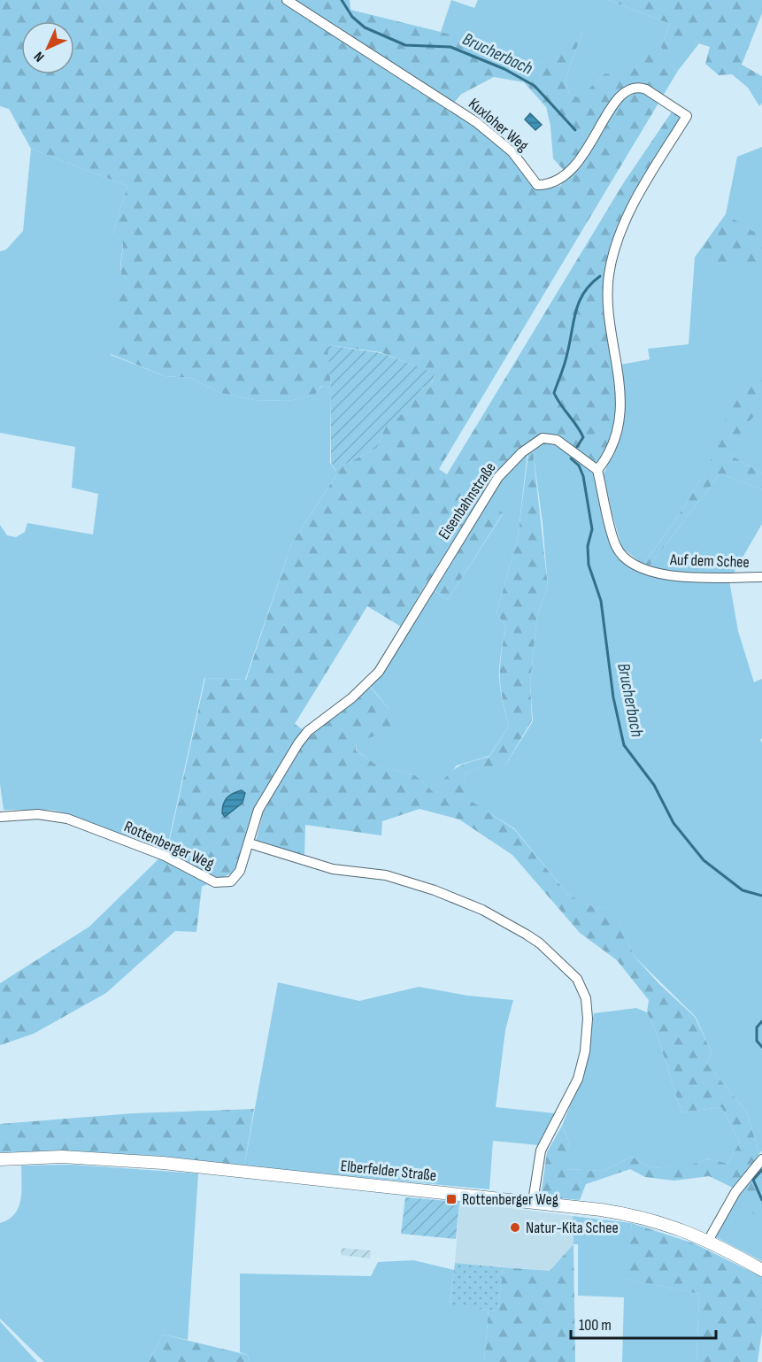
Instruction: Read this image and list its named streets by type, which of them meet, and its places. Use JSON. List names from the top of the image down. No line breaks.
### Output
{"streets":{"main road":["Elberfelder Straße"],"street":["Kuxloher Weg","Eisenbahnstraße","Auf dem Schee","Rottenberger Weg"]},"crossings":[["Kuxloher Weg","Eisenbahnstraße"],["Kuxloher Weg","Auf dem Schee"],["Eisenbahnstraße","Auf dem Schee"],["Eisenbahnstraße","Rottenberger Weg"]],"water":["Brucherbach"],"places":{"transit":["Rottenberger Weg"],"other":["Natur-Kita Schee"]},"scale_bar":"100 m","north":"bottom left"}
